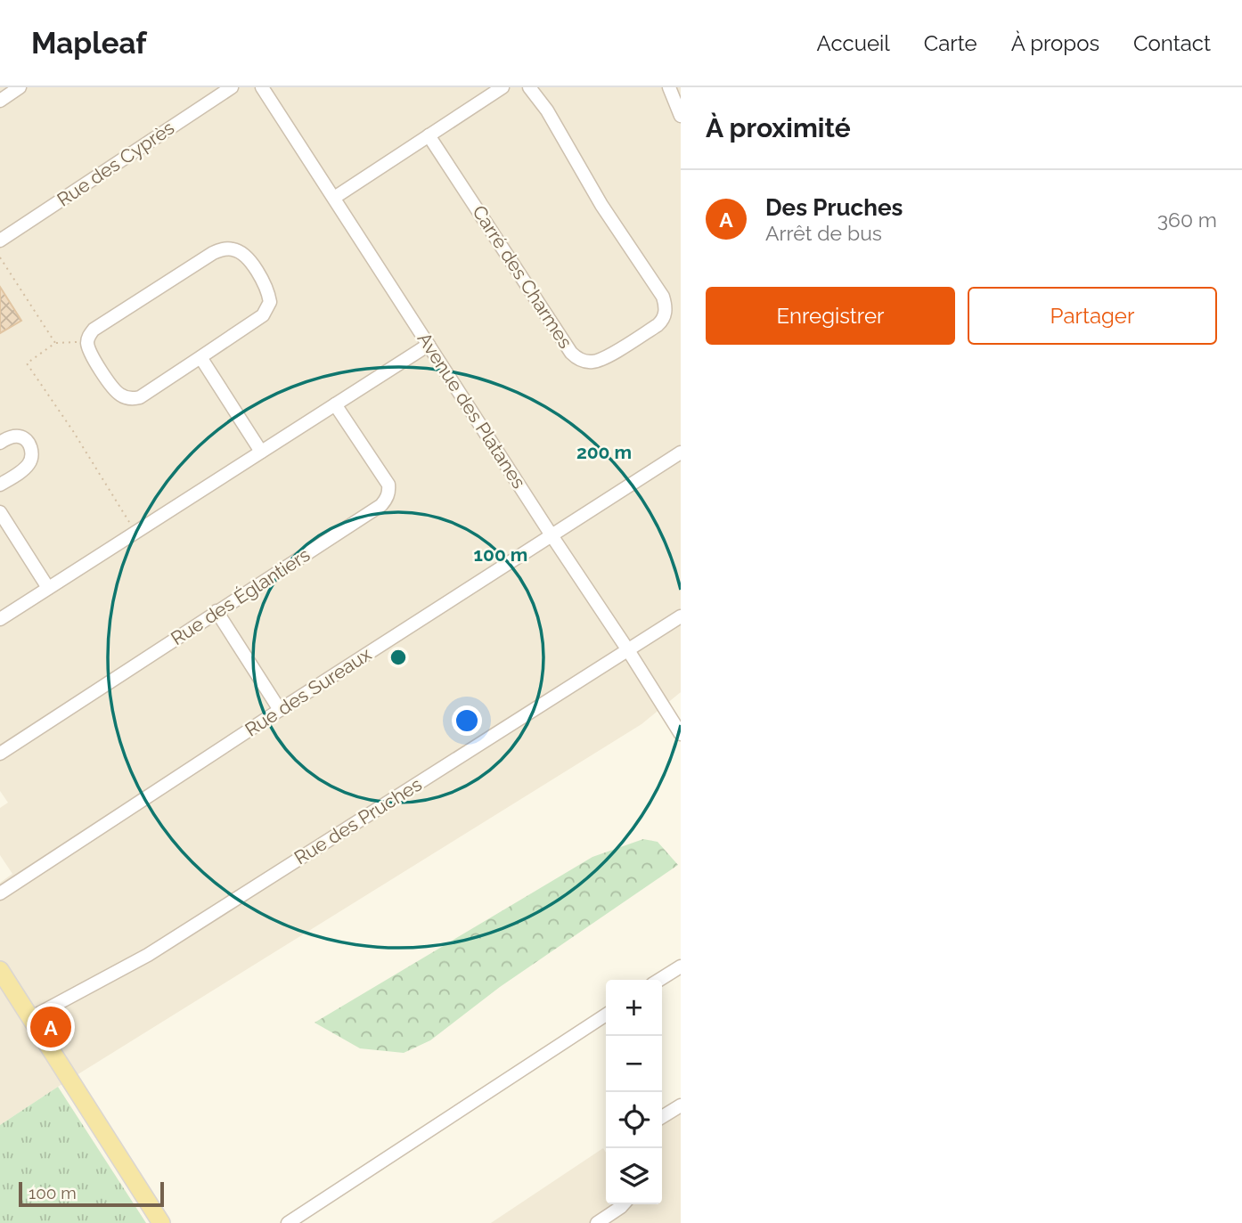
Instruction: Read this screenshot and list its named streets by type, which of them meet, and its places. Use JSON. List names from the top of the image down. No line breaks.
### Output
{"streets":{"street":["Rue des Cyprès","Carré des Charmes","Avenue des Platanes","Rue des Églantiers","Rue des Sureaux","Rue des Pruches"]},"crossings":[["Avenue des Platanes","Rue des Sureaux"],["Avenue des Platanes","Rue des Pruches"]],"scale_bar":"100 m","page":{"header":"Mapleaf","nav":["Accueil","Carte","À propos","Contact"],"heading":"À proximité","list":[{"mark":"A","name":"Des Pruches","note":"Arrêt de bus","value":"360 m"}],"buttons":["Enregistrer","Partager"],"map_buttons":["+","−"],"pins":"A","scale":"100 m"},"rings":["200 m","100 m"]}
